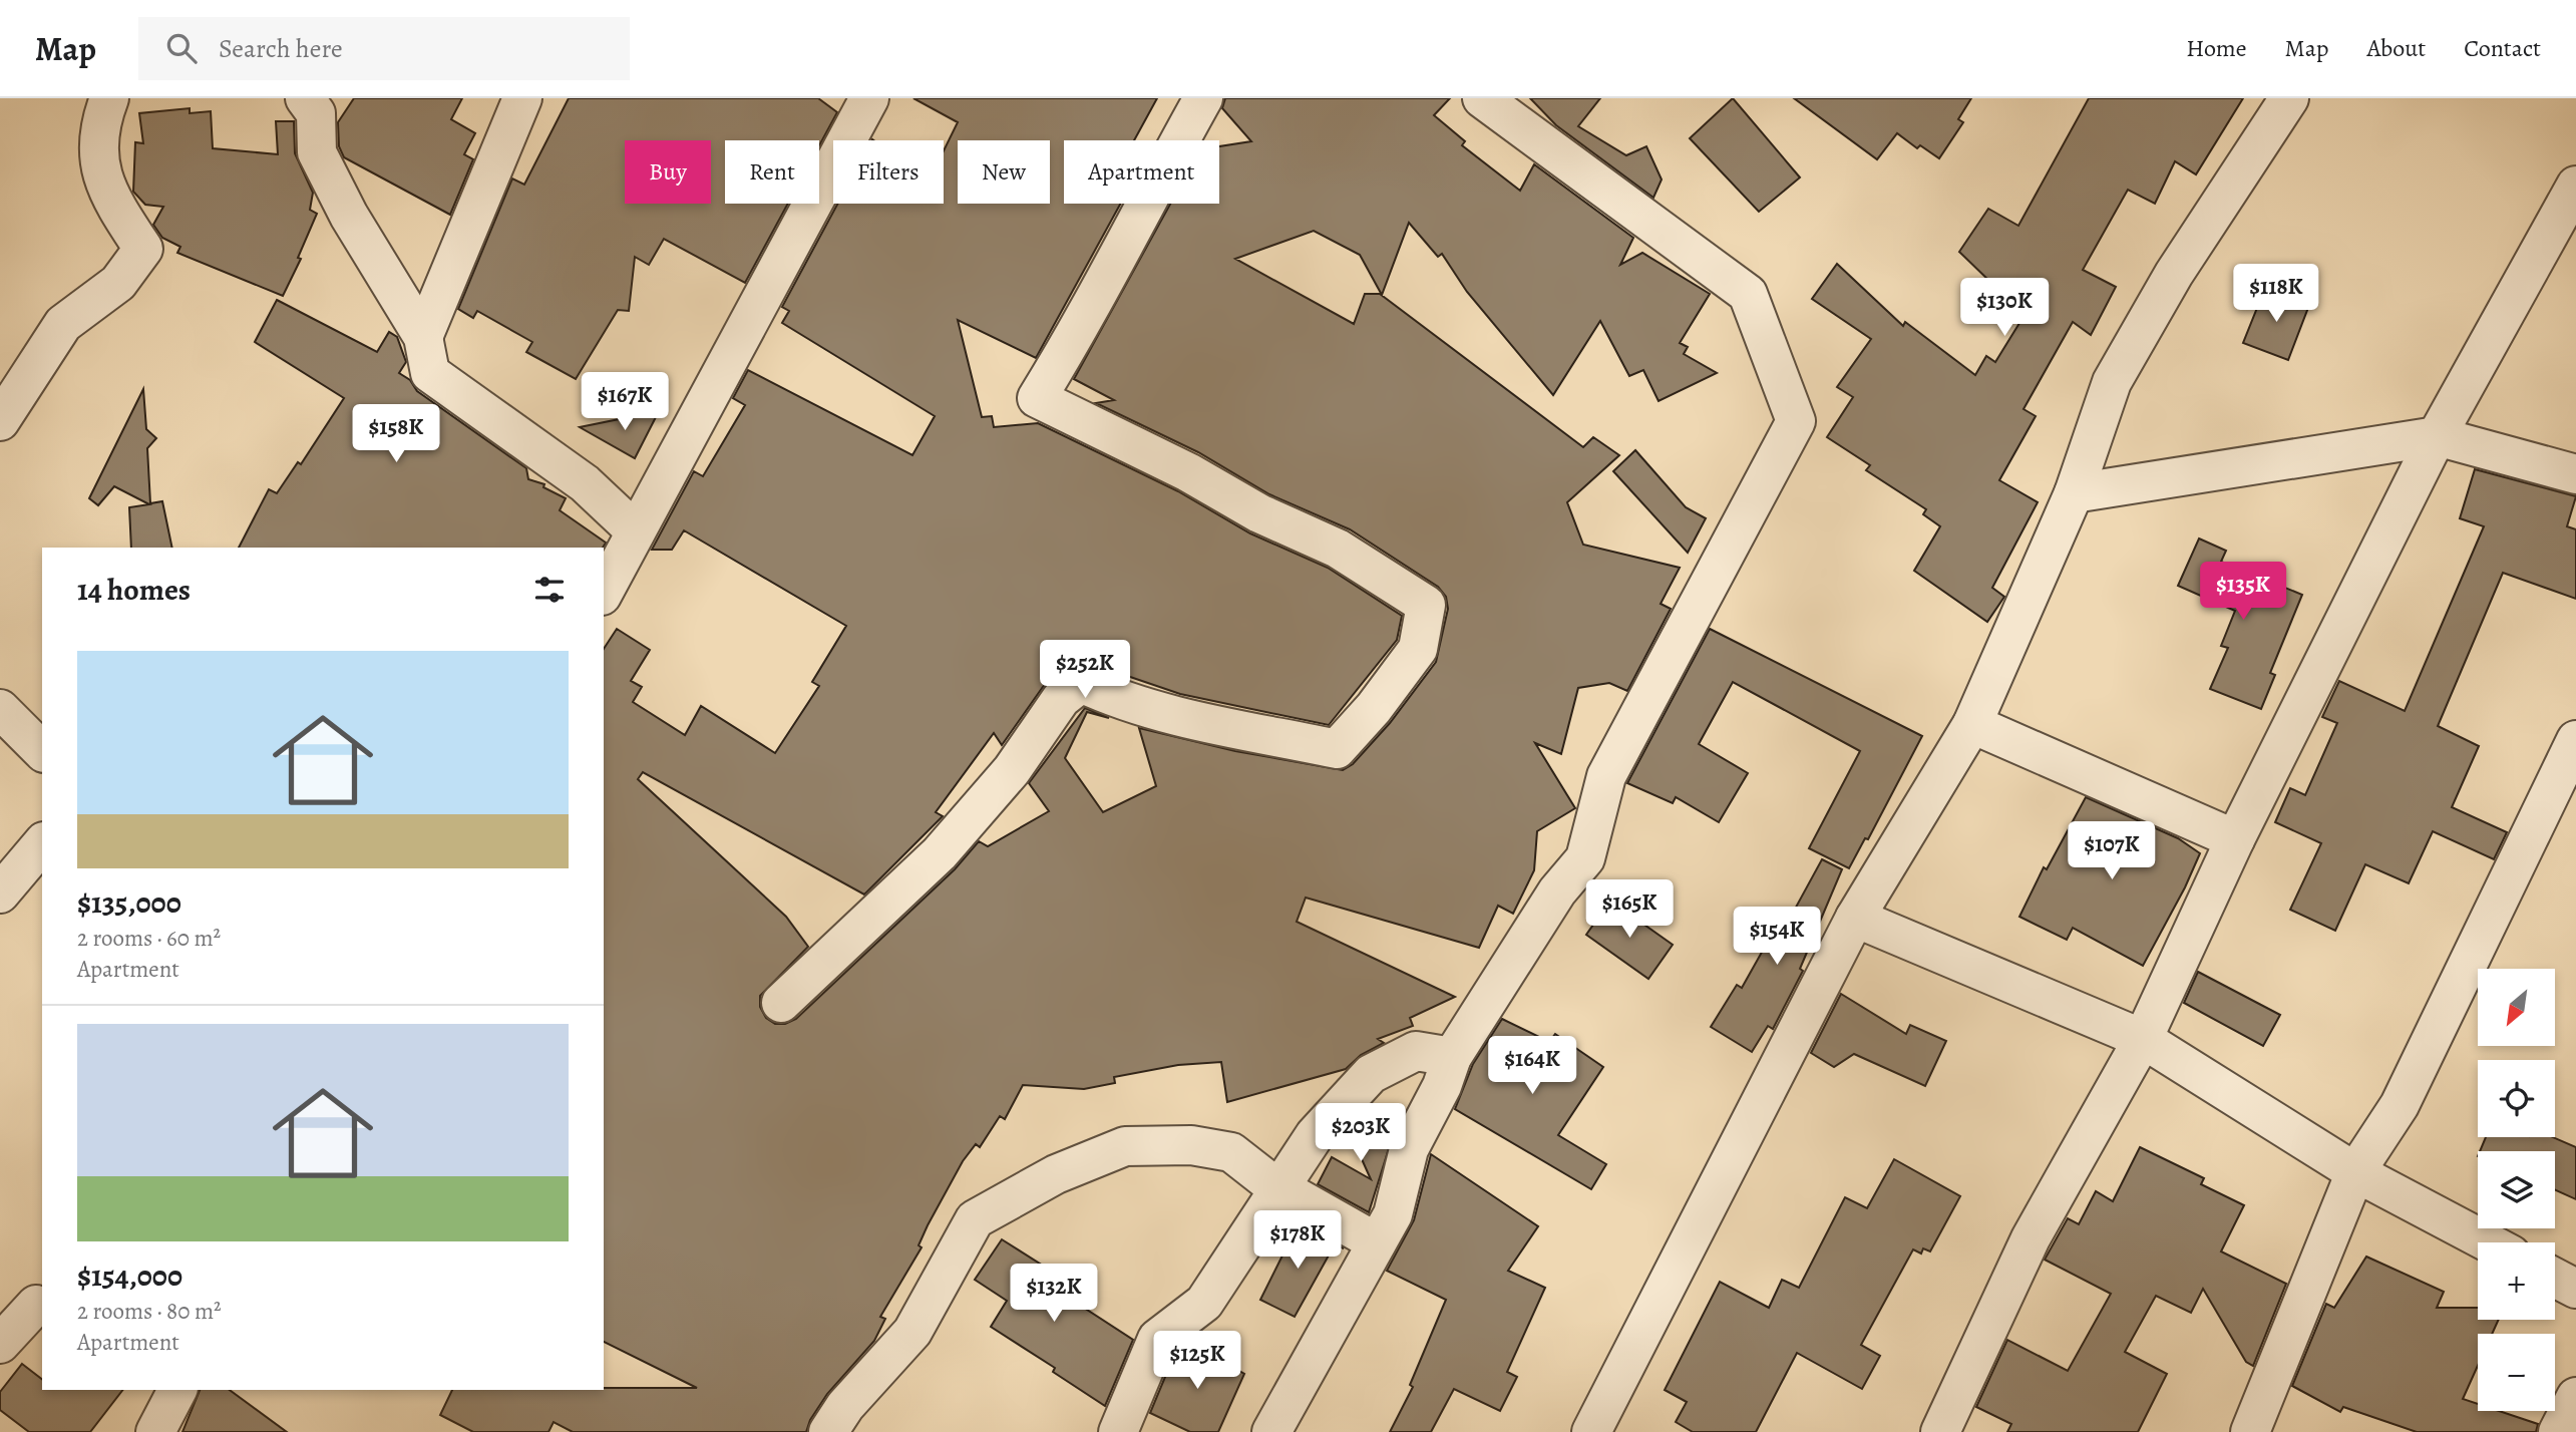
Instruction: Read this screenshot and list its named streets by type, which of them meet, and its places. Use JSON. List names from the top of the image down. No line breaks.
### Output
{"north":"bottom left","page":{"header":"Map","search":"Search here","nav":["Home","Map","About","Contact"],"chip":["Buy","Rent","Filters","New","Apartment"],"price":["$118K","$130K","$167K","$158K","$135K","$252K","$107K","$165K","$154K","$164K","$203K","$178K","$132K","$125K"],"heading":"14 homes","list":[{"name":"$135,000","note":"2 rooms · 60 m² · Apartment"},{"name":"$154,000","note":"2 rooms · 80 m² · Apartment"}],"map_buttons":["+","−"]}}
